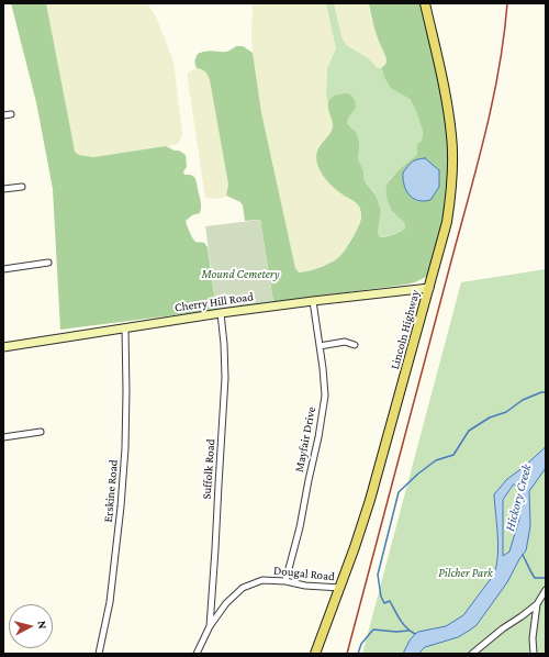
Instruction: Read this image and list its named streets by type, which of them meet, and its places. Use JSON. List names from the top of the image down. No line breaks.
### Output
{"streets":{"main road":["Lincoln Highway"],"street":["Cherry Hill Road","Mayfair Drive","Suffolk Road","Erskine Road","Dougal Road"]},"crossings":[["Cherry Hill Road","Lincoln Highway"],["Cherry Hill Road","Mayfair Drive"],["Cherry Hill Road","Suffolk Road"],["Cherry Hill Road","Erskine Road"],["Lincoln Highway","Dougal Road"],["Mayfair Drive","Dougal Road"],["Suffolk Road","Dougal Road"]],"water":["Hickory Creek"],"parks":["Mound Cemetery","Pilcher Park"],"north":"right"}
